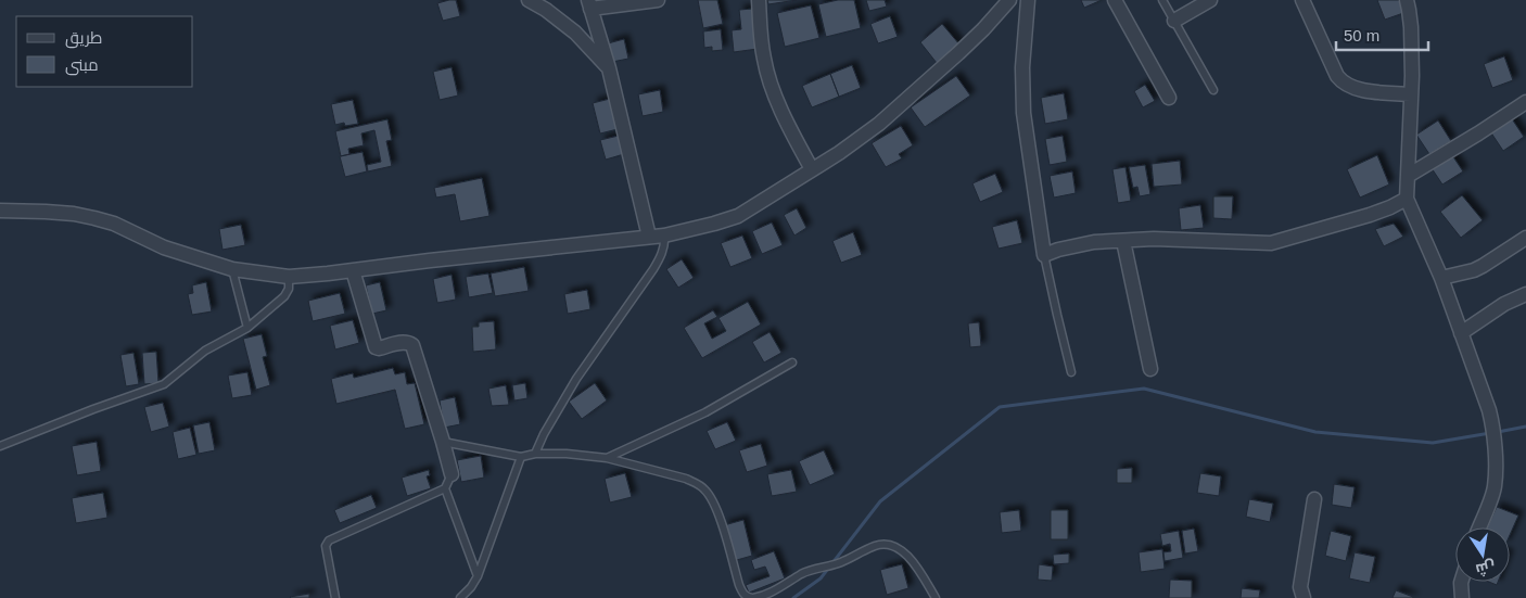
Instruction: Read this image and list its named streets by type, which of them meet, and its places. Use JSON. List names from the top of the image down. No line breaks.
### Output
{"legend":["طريق","مبنى"],"scale_bar":"50 m","north":"bottom"}
